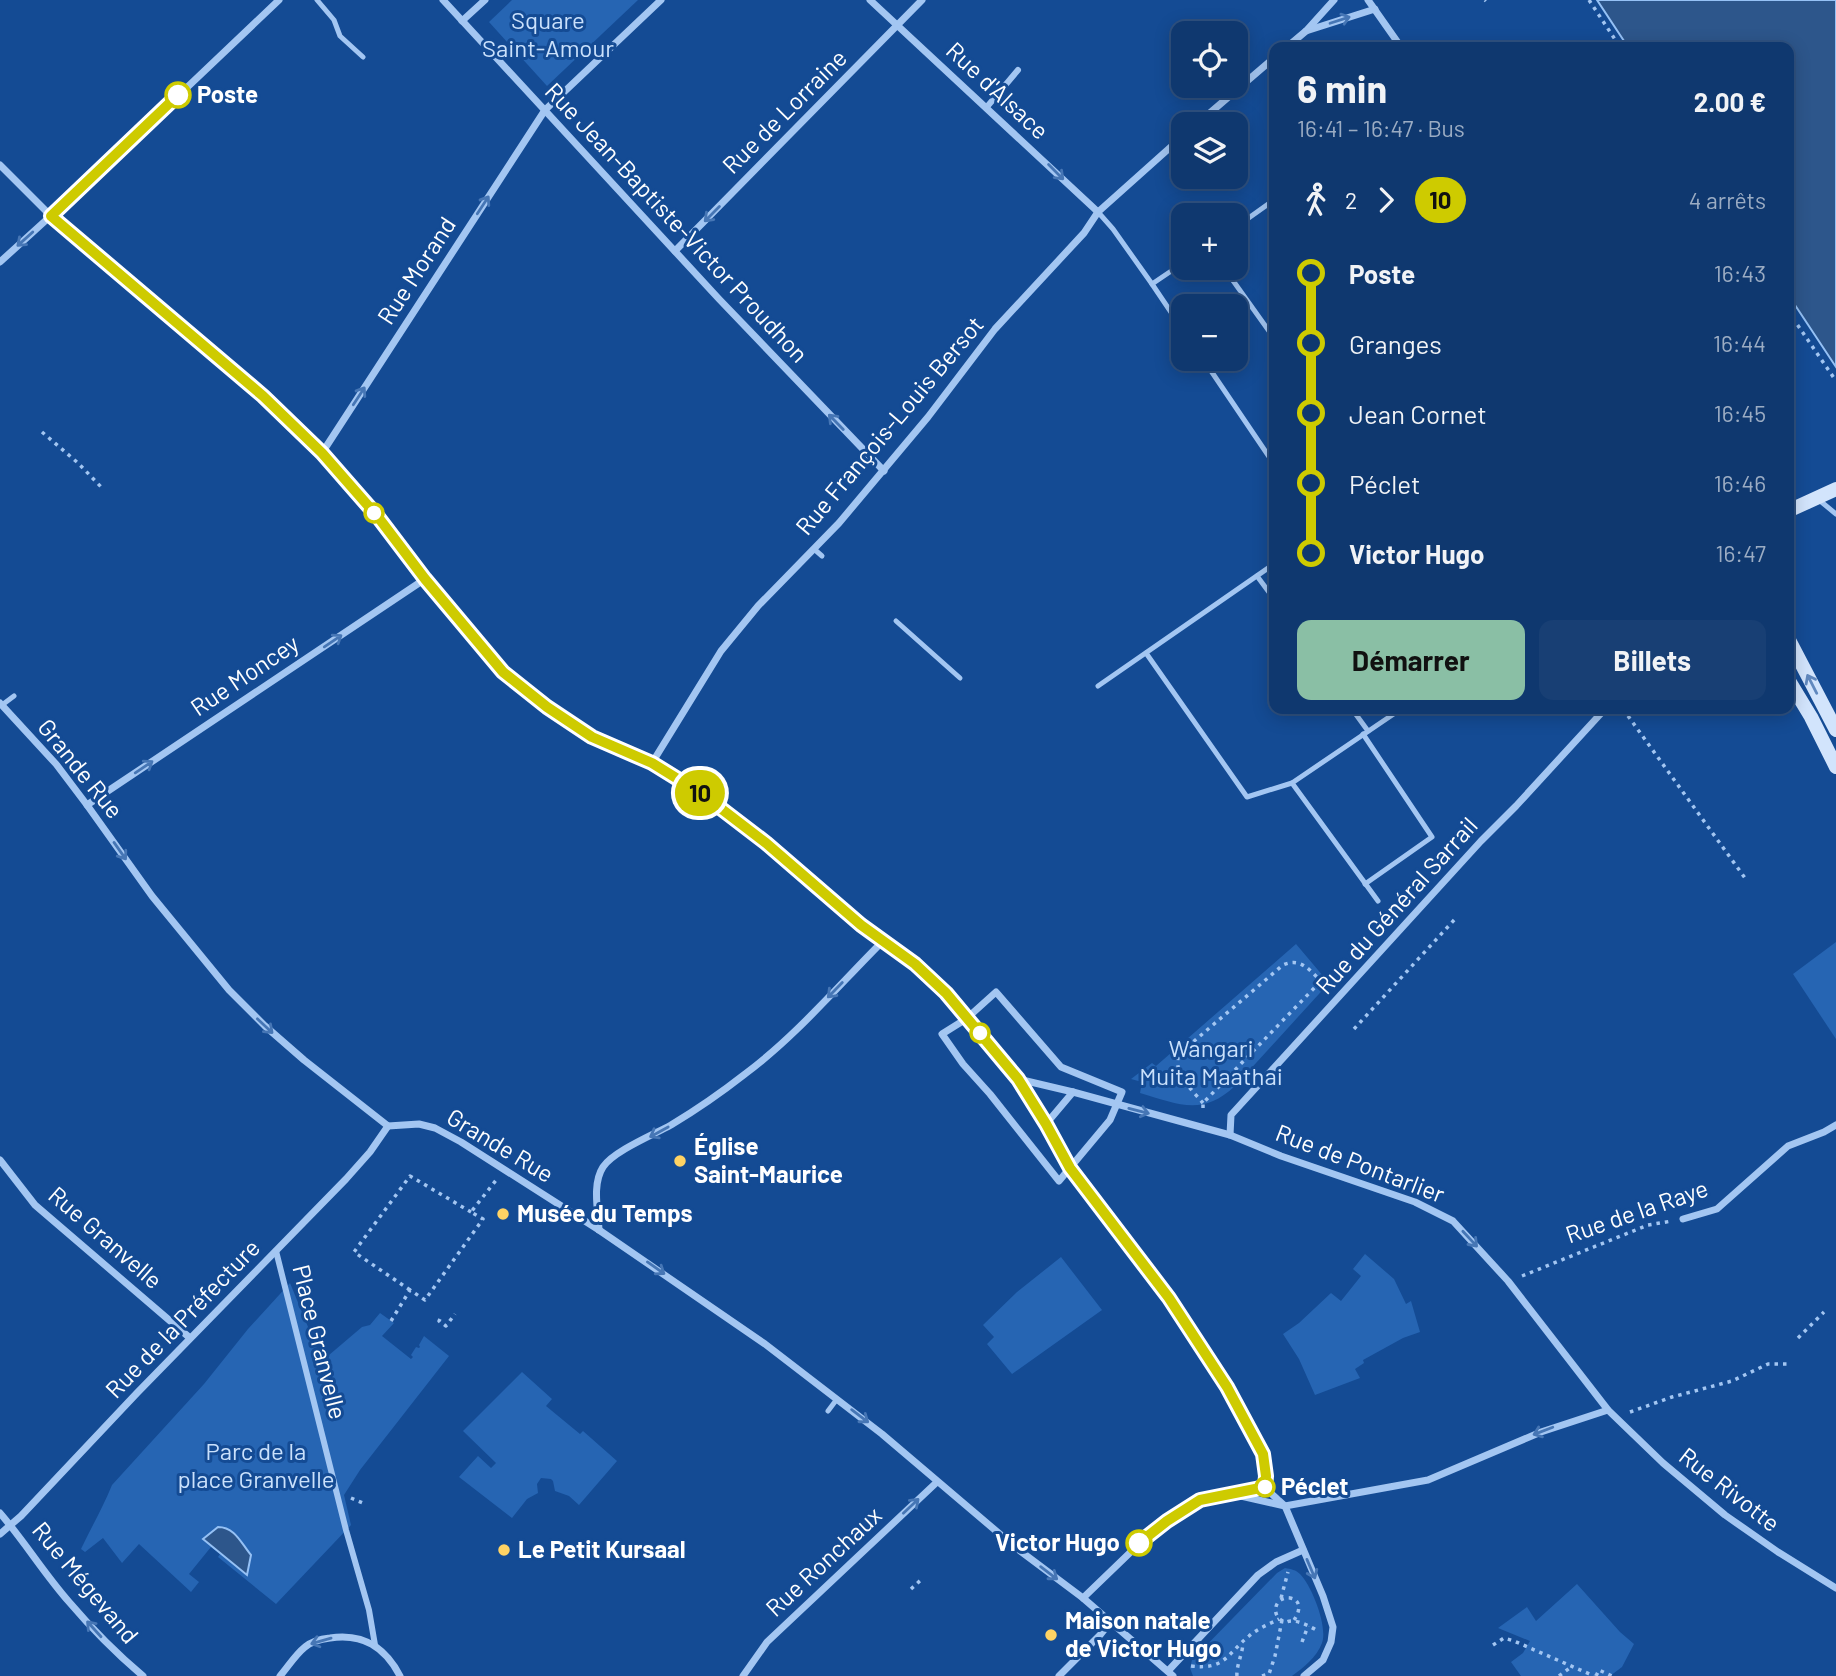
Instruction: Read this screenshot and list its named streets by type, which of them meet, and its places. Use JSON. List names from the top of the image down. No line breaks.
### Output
{"streets":{"street":["Rue d'Alsace","Rue de Lorraine","Rue Jean-Baptiste-Victor Proudhon","Rue Morand","Rue François-Louis Bersot","Rue Moncey","Grande Rue","Rue du Général Sarrail","Rue de Pontarlier","Rue de la Raye","Rue Granvelle","Rue de la Préfecture","Place Granvelle","Rue Rivotte","Rue Ronchaux","Rue Mégevand"]},"crossings":[["Rue d'Alsace","Rue de Lorraine"],["Rue d'Alsace","Rue François-Louis Bersot"],["Rue de Lorraine","Rue Jean-Baptiste-Victor Proudhon"],["Rue Jean-Baptiste-Victor Proudhon","Rue Morand"],["Rue Jean-Baptiste-Victor Proudhon","Rue François-Louis Bersot"],["Rue Moncey","Grande Rue"],["Grande Rue","Rue de la Préfecture"],["Grande Rue","Rue Ronchaux"],["Rue du Général Sarrail","Rue de Pontarlier"],["Rue de Pontarlier","Rue Rivotte"],["Rue Granvelle","Rue de la Préfecture"],["Rue de la Préfecture","Place Granvelle"],["Rue de la Préfecture","Rue Mégevand"]],"one_way":["Rue d'Alsace","Rue de Lorraine","Rue Jean-Baptiste-Victor Proudhon","Rue Morand","Rue Moncey","Grande Rue","Rue de Pontarlier","Rue Ronchaux","Rue Mégevand"],"parks":["Square Saint-Amour","Wangari Muita Maathai","Parc de la place Granvelle"],"places":["Poste","Église Saint-Maurice","Musée du Temps","Péclet","Victor Hugo","Le Petit Kursaal","Maison natale de Victor Hugo"],"lines":["bus line 10"],"page":{"on_map":"10","map_buttons":["+","−"],"heading":["6 min","16:41 – 16:47 · Bus","2.00 €"],"legs":["2","10","4 arrêts"],"list":[{"name":"Poste","value":"16:43"},{"name":"Granges","value":"16:44"},{"name":"Jean Cornet","value":"16:45"},{"name":"Péclet","value":"16:46"},{"name":"Victor Hugo","value":"16:47"}],"buttons":["Démarrer","Billets"]}}
